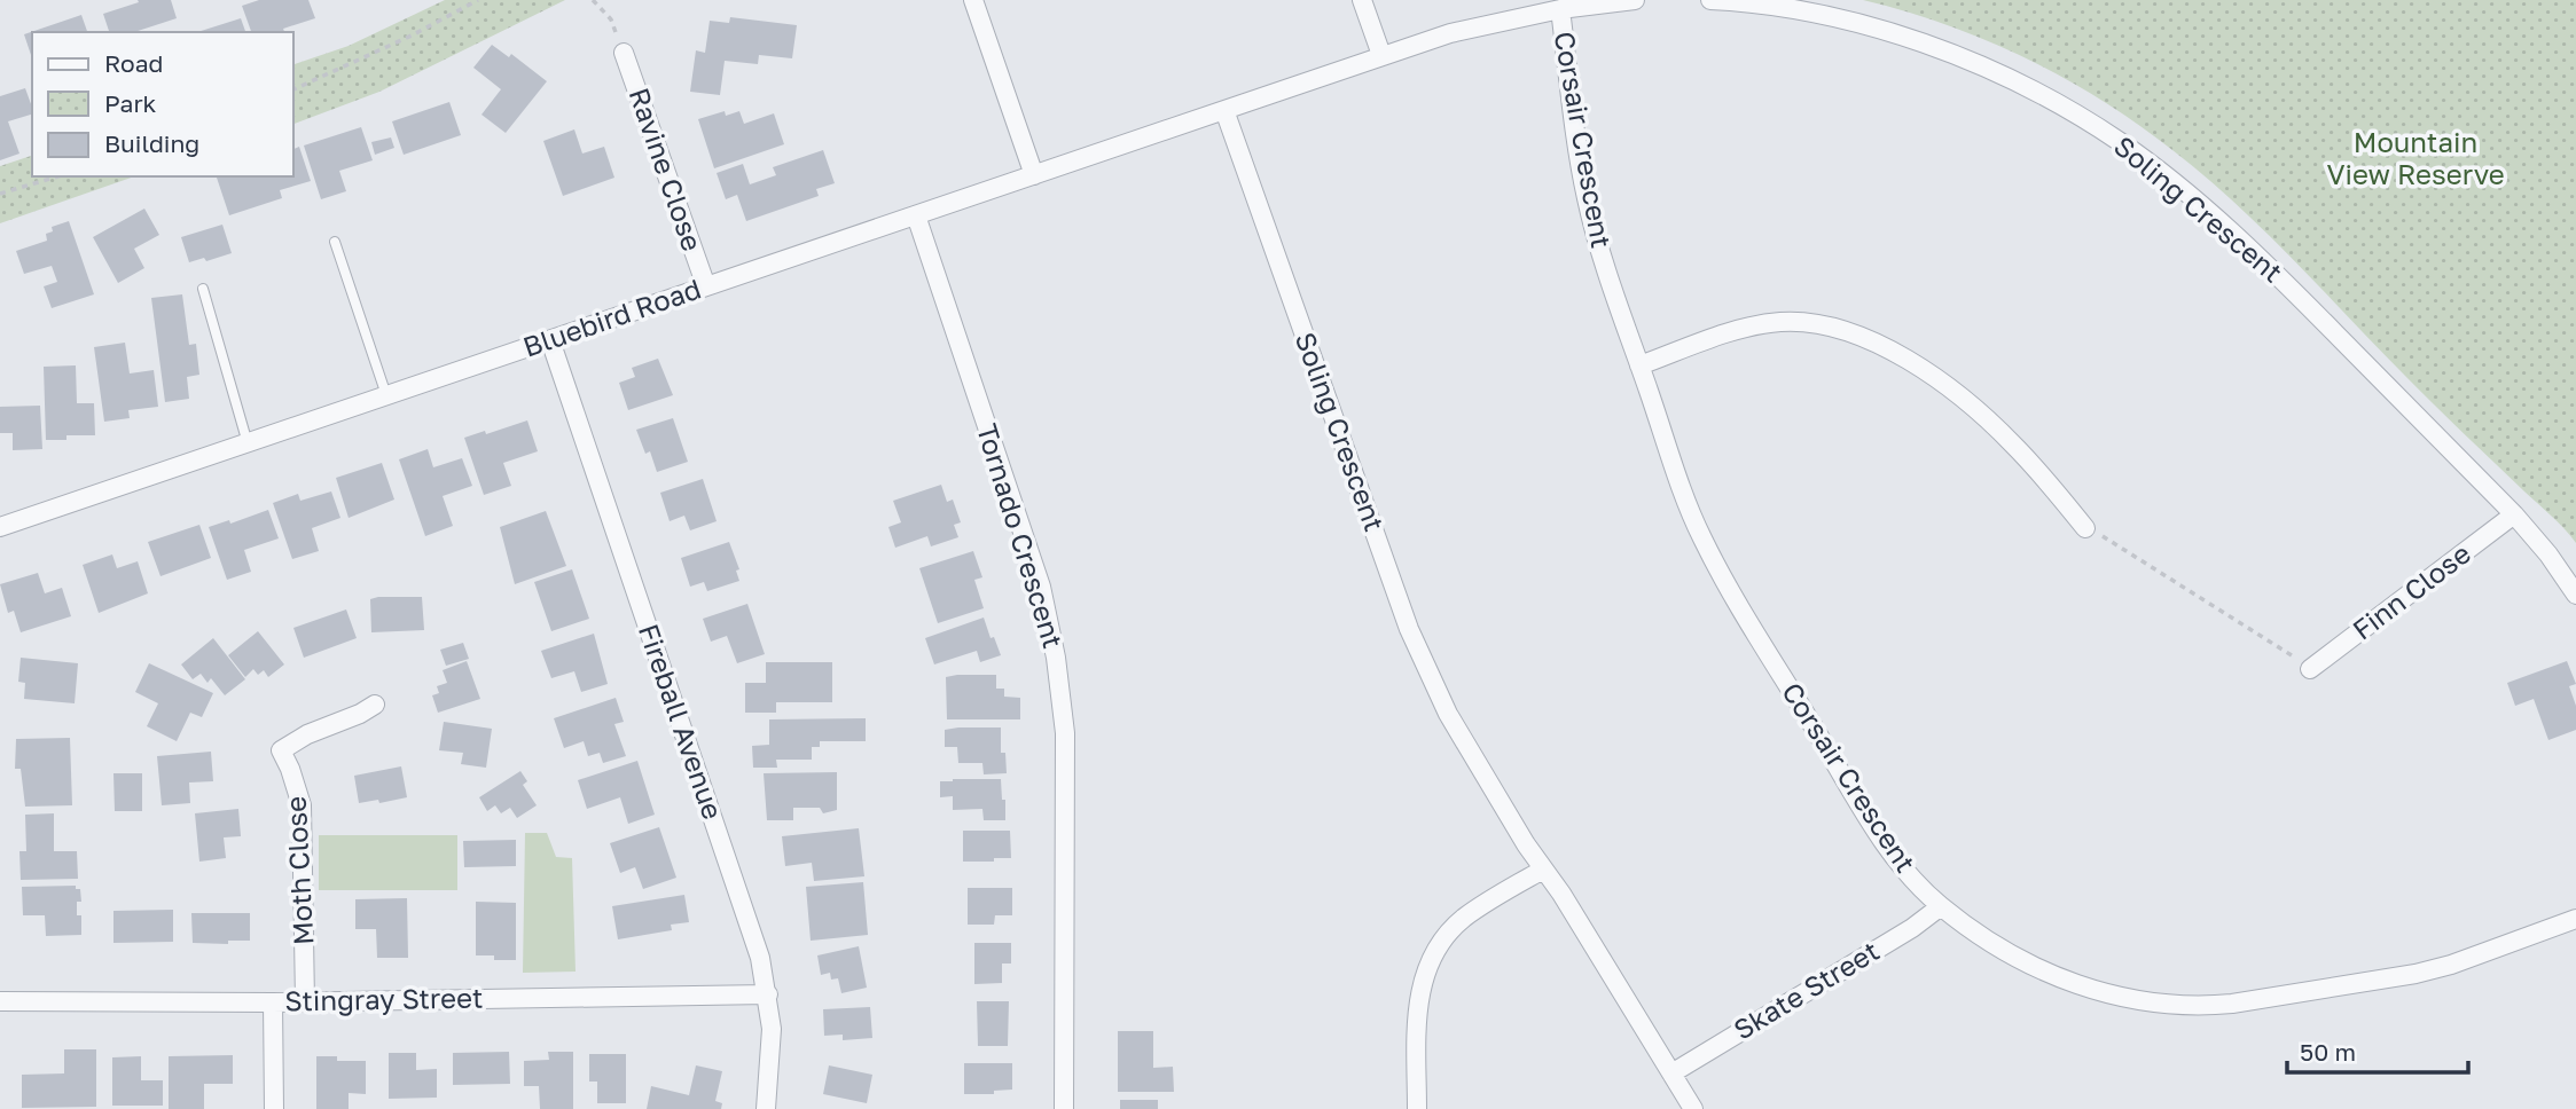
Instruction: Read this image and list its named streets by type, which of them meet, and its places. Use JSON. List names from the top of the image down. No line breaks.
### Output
{"streets":{"street":["Corsair Crescent","Ravine Close","Soling Crescent","Bluebird Road","Tornado Crescent","Finn Close","Fireball Avenue","Moth Close","Skate Street","Stingray Street"]},"crossings":[["Corsair Crescent","Skate Street"],["Ravine Close","Bluebird Road"],["Soling Crescent","Bluebird Road"],["Soling Crescent","Finn Close"],["Soling Crescent","Skate Street"],["Bluebird Road","Tornado Crescent"],["Bluebird Road","Fireball Avenue"],["Fireball Avenue","Stingray Street"],["Moth Close","Stingray Street"]],"parks":["Mountain View Reserve"],"legend":["Road","Park","Building"],"scale_bar":"50 m"}
